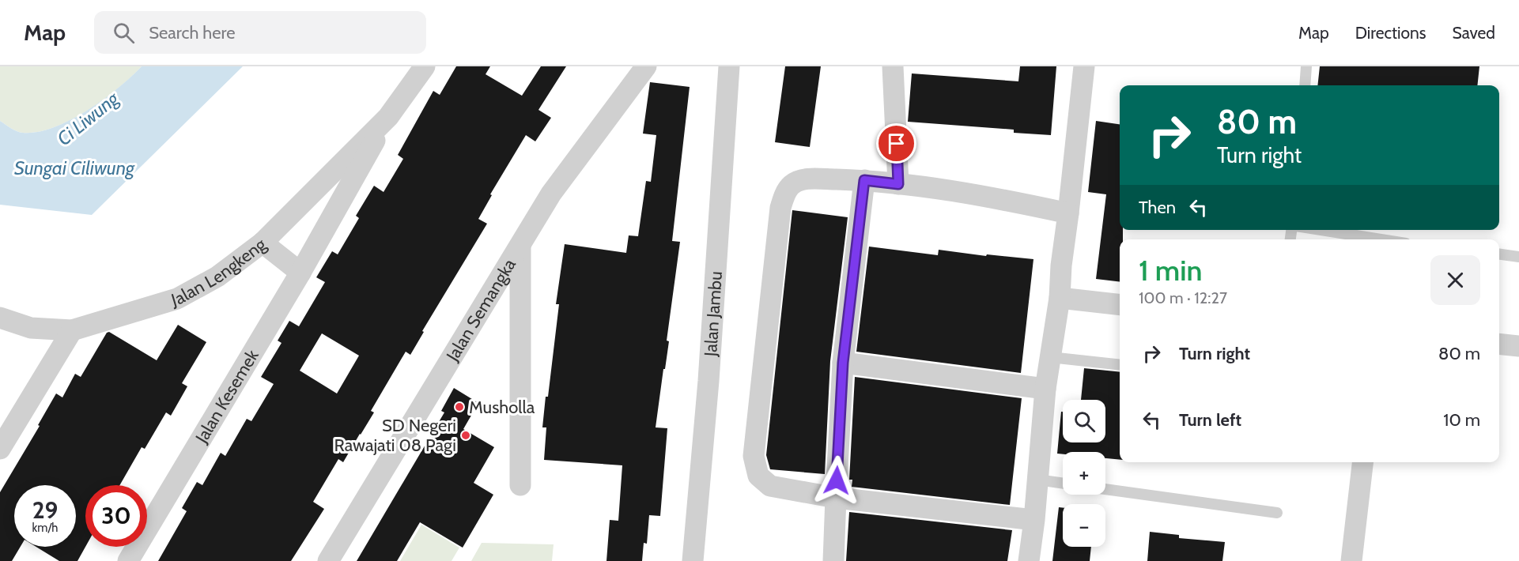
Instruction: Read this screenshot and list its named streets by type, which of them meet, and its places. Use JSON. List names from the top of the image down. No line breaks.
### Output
{"streets":{"street":["Jalan Lengkeng","Jalan Semangka","Jalan Jambu","Jalan Kesemek"]},"crossings":[["Jalan Lengkeng","Jalan Kesemek"]],"water":["Ci Liwung","Sungai Ciliwung"],"places":["Musholla","SD Negeri Rawajati 08 Pagi"],"page":{"header":"Map","search":"Search here","nav":["Map","Directions","Saved"],"turn":["80 m","Turn right"],"then":"Then","heading":["1 min","100 m · 12:27"],"list":[{"name":"Turn right","value":"80 m"},{"name":"Turn left","value":"10 m"}],"map_buttons":["+","−"],"speed":"29 km/h","limit":"30"}}
